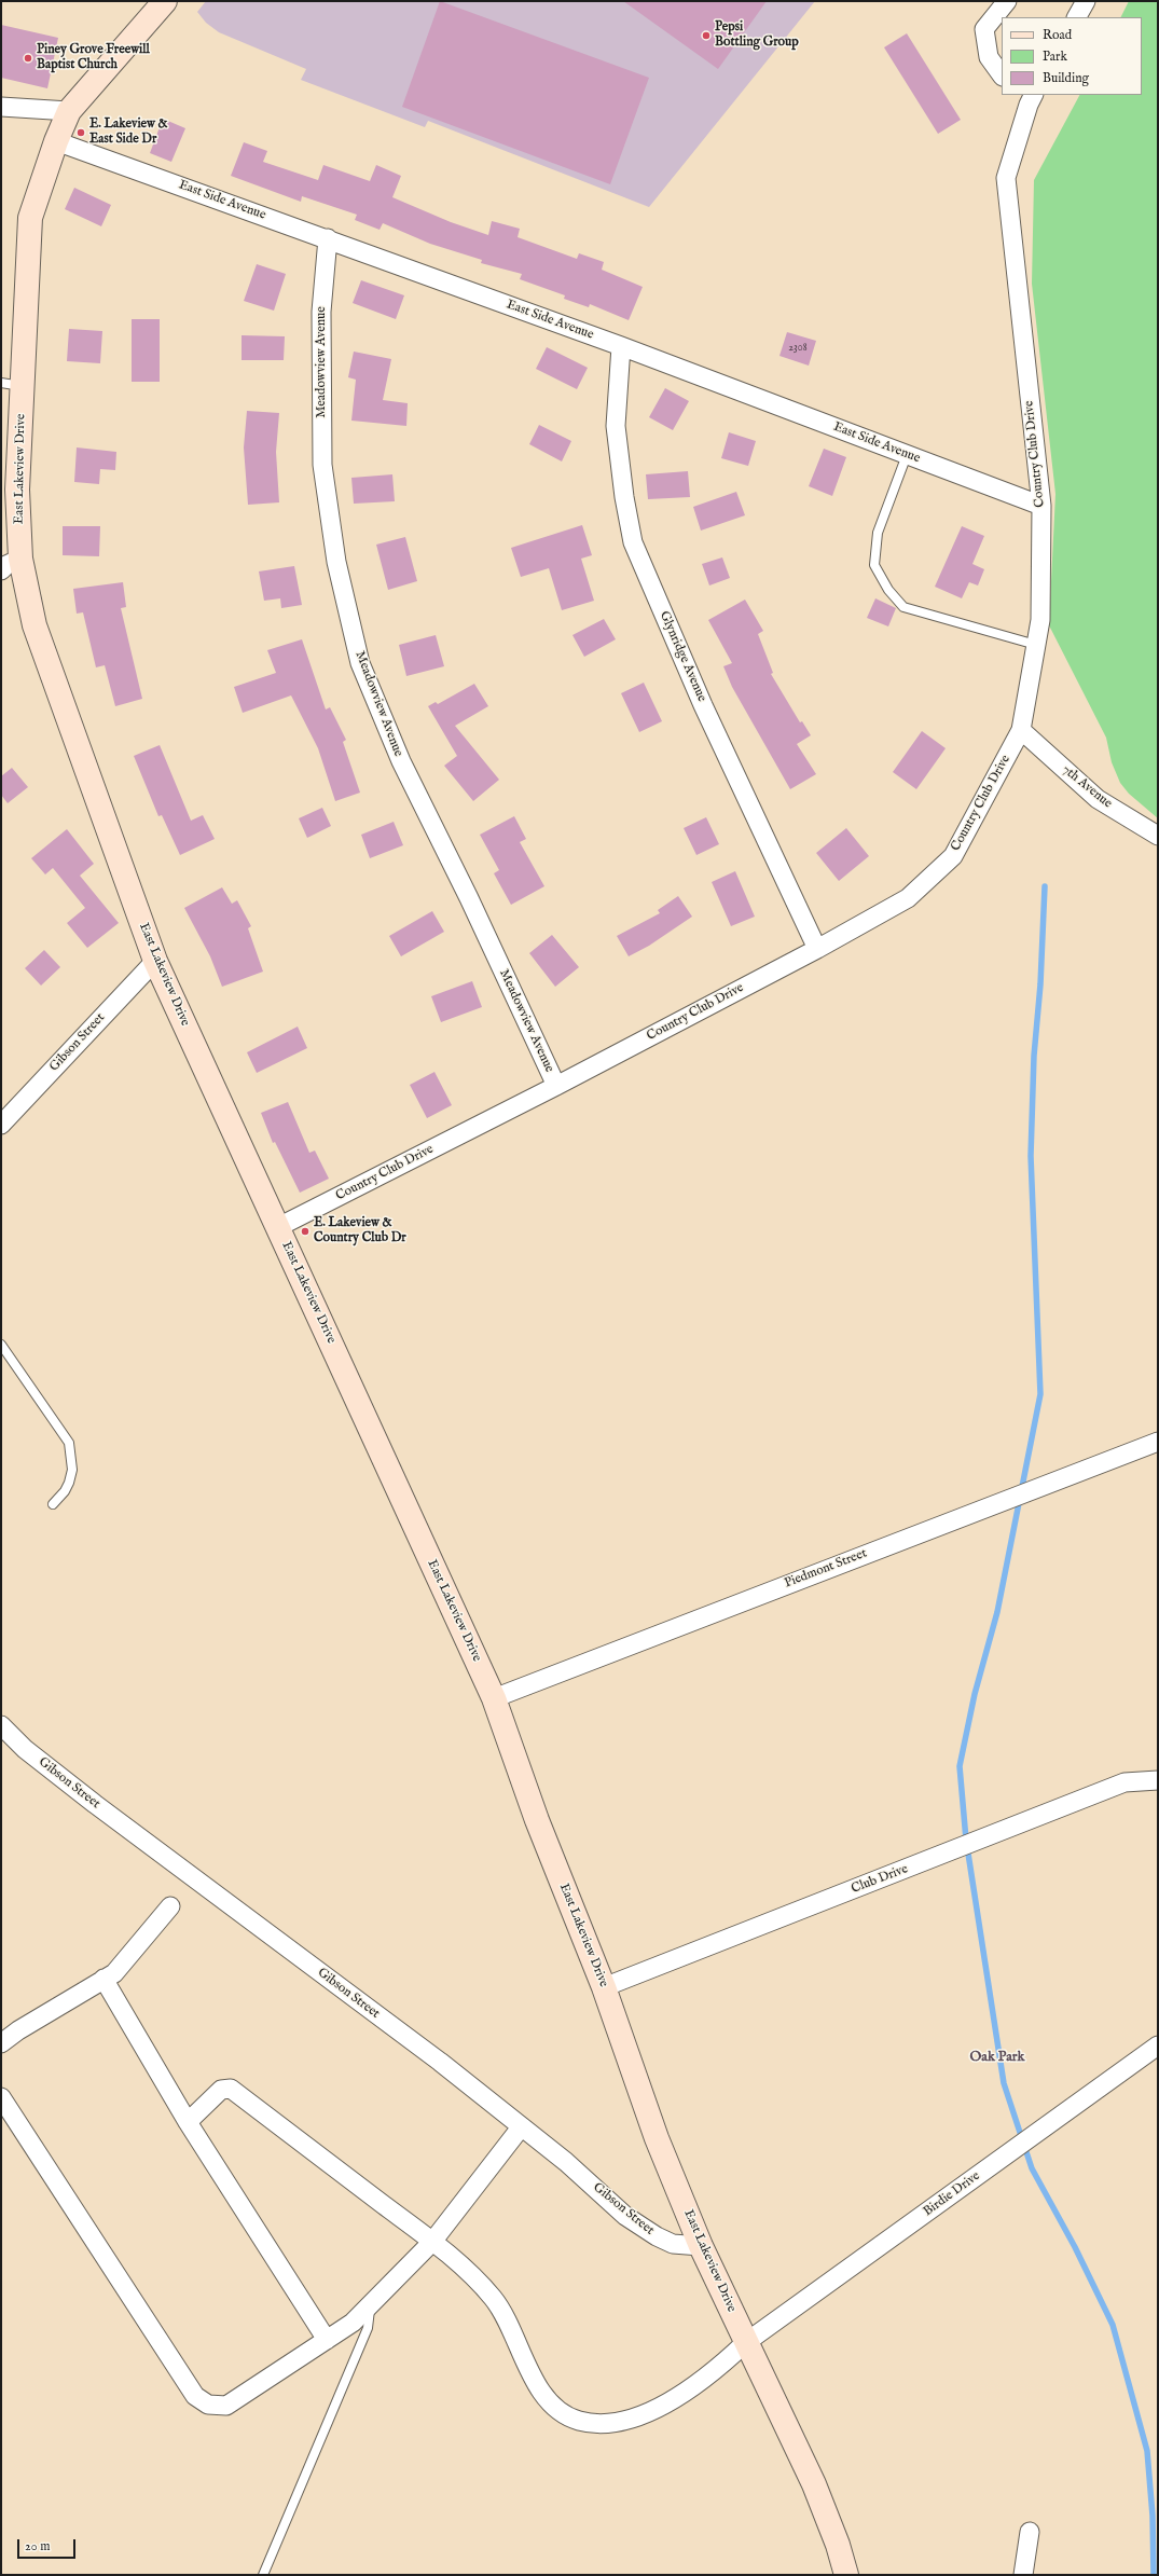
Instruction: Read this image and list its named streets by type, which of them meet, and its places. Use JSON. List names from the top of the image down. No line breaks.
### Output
{"streets":{"street":["East Side Avenue","Meadowview Avenue","Country Club Drive","East Lakeview Drive","Glynridge Avenue","7th Avenue","Gibson Street","Piedmont Street","Club Drive","Birdie Drive"]},"crossings":[["East Side Avenue","Meadowview Avenue"],["East Side Avenue","Country Club Drive"],["East Side Avenue","East Lakeview Drive"],["East Side Avenue","Glynridge Avenue"],["Meadowview Avenue","Country Club Drive"],["Country Club Drive","East Lakeview Drive"],["Country Club Drive","Glynridge Avenue"],["Country Club Drive","7th Avenue"],["East Lakeview Drive","Gibson Street"],["East Lakeview Drive","Piedmont Street"],["East Lakeview Drive","Club Drive"],["East Lakeview Drive","Birdie Drive"]],"districts":["Oak Park"],"places":["Pepsi Bottling Group","Piney Grove Freewill Baptist Church","E. Lakeview & East Side Dr","E. Lakeview & Country Club Dr"],"house_numbers":["2308"],"legend":["Road","Park","Building"],"scale_bar":"20 m"}
